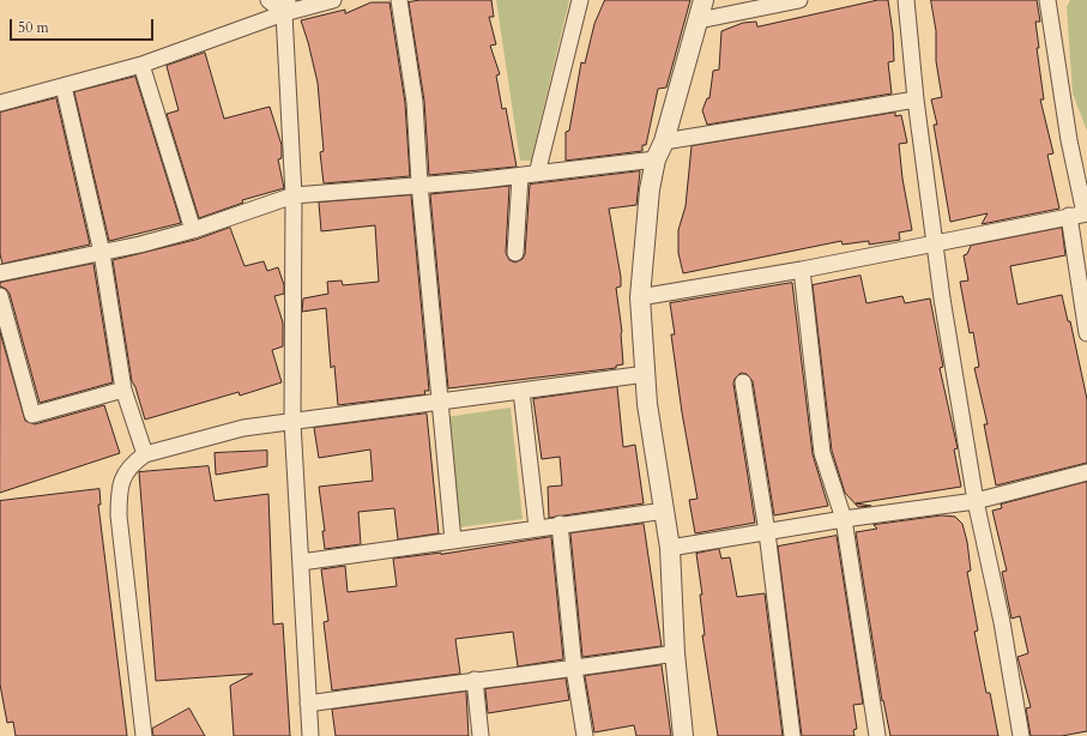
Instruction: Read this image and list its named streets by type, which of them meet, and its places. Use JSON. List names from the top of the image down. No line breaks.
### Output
{"scale_bar":"50 m"}
